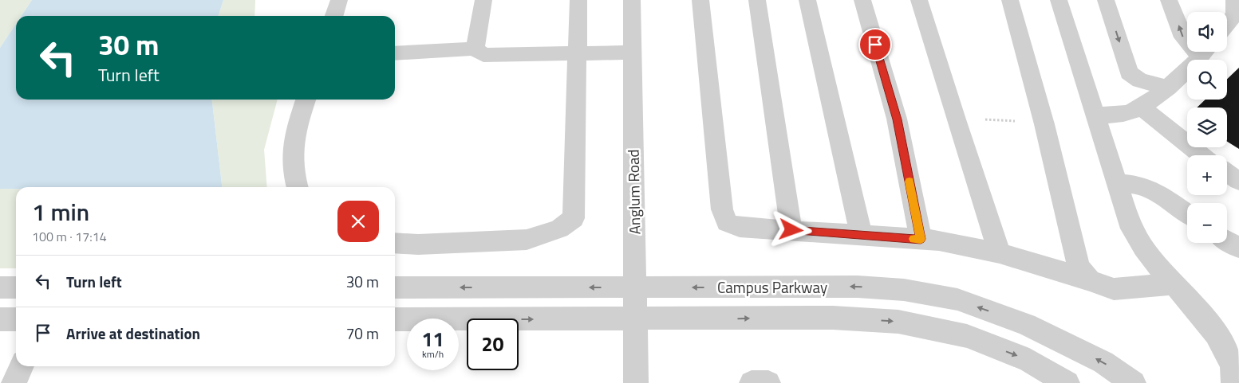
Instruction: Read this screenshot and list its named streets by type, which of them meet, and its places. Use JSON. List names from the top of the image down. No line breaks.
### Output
{"streets":{"street":["Anglum Road","Campus Parkway"]},"crossings":[["Anglum Road","Campus Parkway"]],"page":{"map_buttons":["+","−"],"turn":["30 m","Turn left"],"heading":["1 min","100 m · 17:14"],"list":[{"name":"Turn left","value":"30 m"},{"name":"Arrive at destination","value":"70 m"}],"speed":"11 km/h","limit":"20"}}
